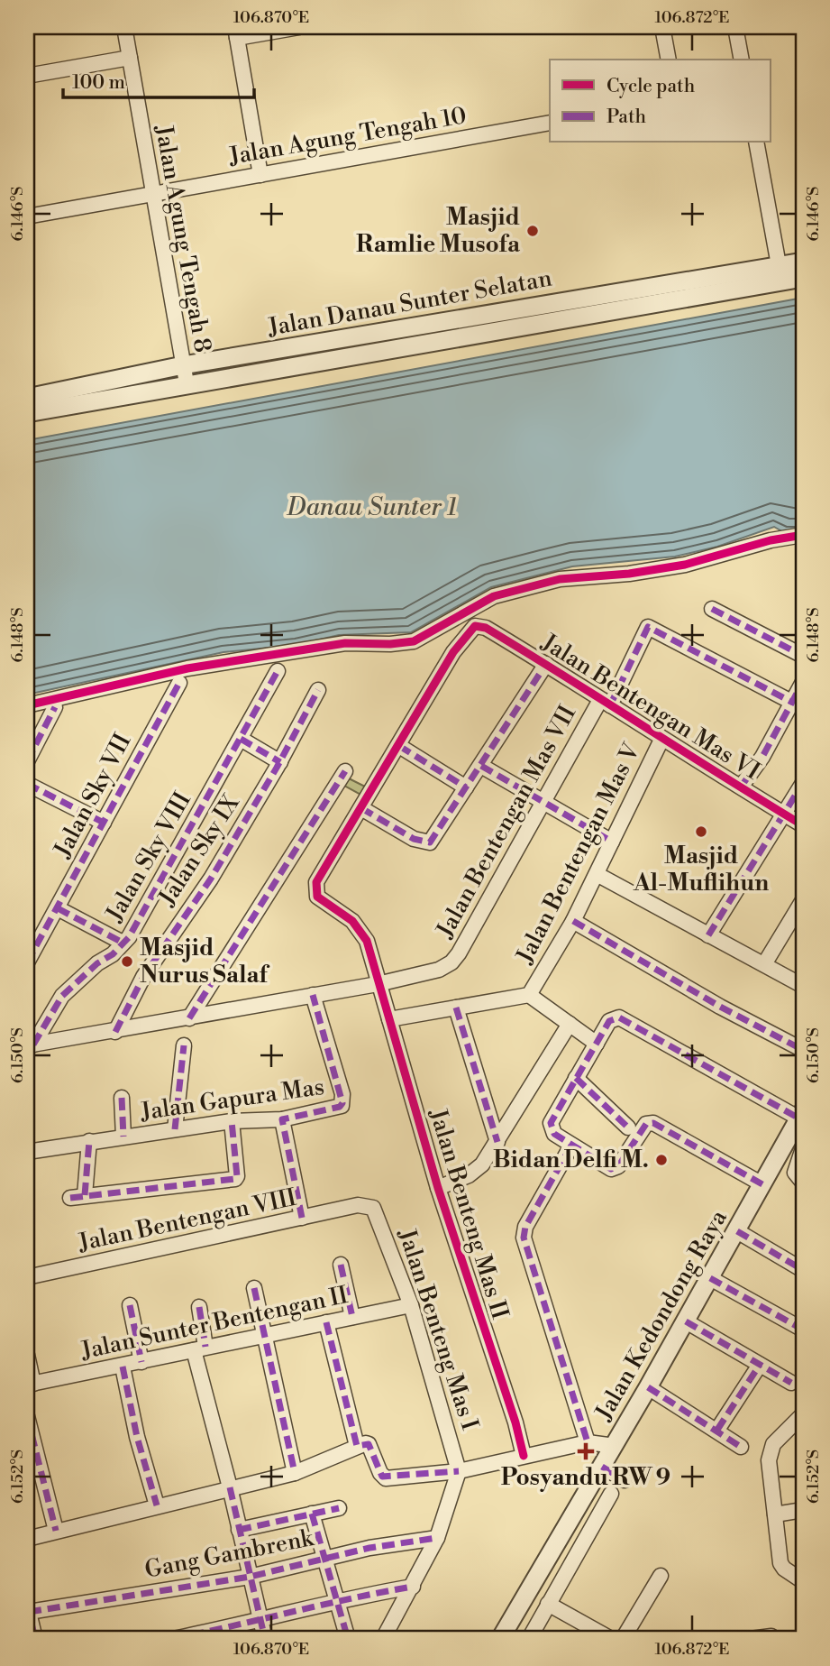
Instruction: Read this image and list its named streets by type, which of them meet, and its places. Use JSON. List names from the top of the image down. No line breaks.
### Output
{"streets":{"street":["Jalan Agung Tengah 10","Jalan Agung Tengah 8","Jalan Danau Sunter Selatan","Jalan Bentengan Mas VI","Jalan Sky VII","Jalan Bentengan Mas VII","Jalan Sky IX","Jalan Bentengan Mas V","Jalan Sky VIII","Jalan Gapura Mas","Jalan Benteng Mas II","Jalan Bentengan VIII","Jalan Kedondong Raya","Jalan Sunter Bentengan II","Jalan Benteng Mas I","Gang Gambrenk"]},"crossings":[["Jalan Agung Tengah 10","Jalan Agung Tengah 8"],["Jalan Agung Tengah 8","Jalan Danau Sunter Selatan"],["Jalan Bentengan Mas VI","Jalan Bentengan Mas VII"],["Jalan Bentengan Mas VI","Jalan Bentengan Mas V"],["Jalan Bentengan Mas VII","Jalan Sky IX"],["Jalan Bentengan Mas VII","Jalan Sky VIII"],["Jalan Bentengan Mas VII","Jalan Gapura Mas"],["Jalan Bentengan Mas VII","Jalan Benteng Mas II"],["Jalan Bentengan Mas V","Jalan Benteng Mas II"],["Jalan Bentengan VIII","Jalan Benteng Mas I"],["Jalan Sunter Bentengan II","Jalan Benteng Mas I"]],"water":["Danau Sunter 1"],"places":{"other":["Masjid Ramlie Musofa","Masjid Al-Muflihun","Masjid Nurus Salaf","Bidan Delfi M."],"health":["Posyandu RW 9"]},"legend":["Cycle path","Path"],"scale_bar":"100 m","coordinates":["106.870°E","106.872°E","6.146°S","6.148°S","6.150°S","6.152°S"]}
